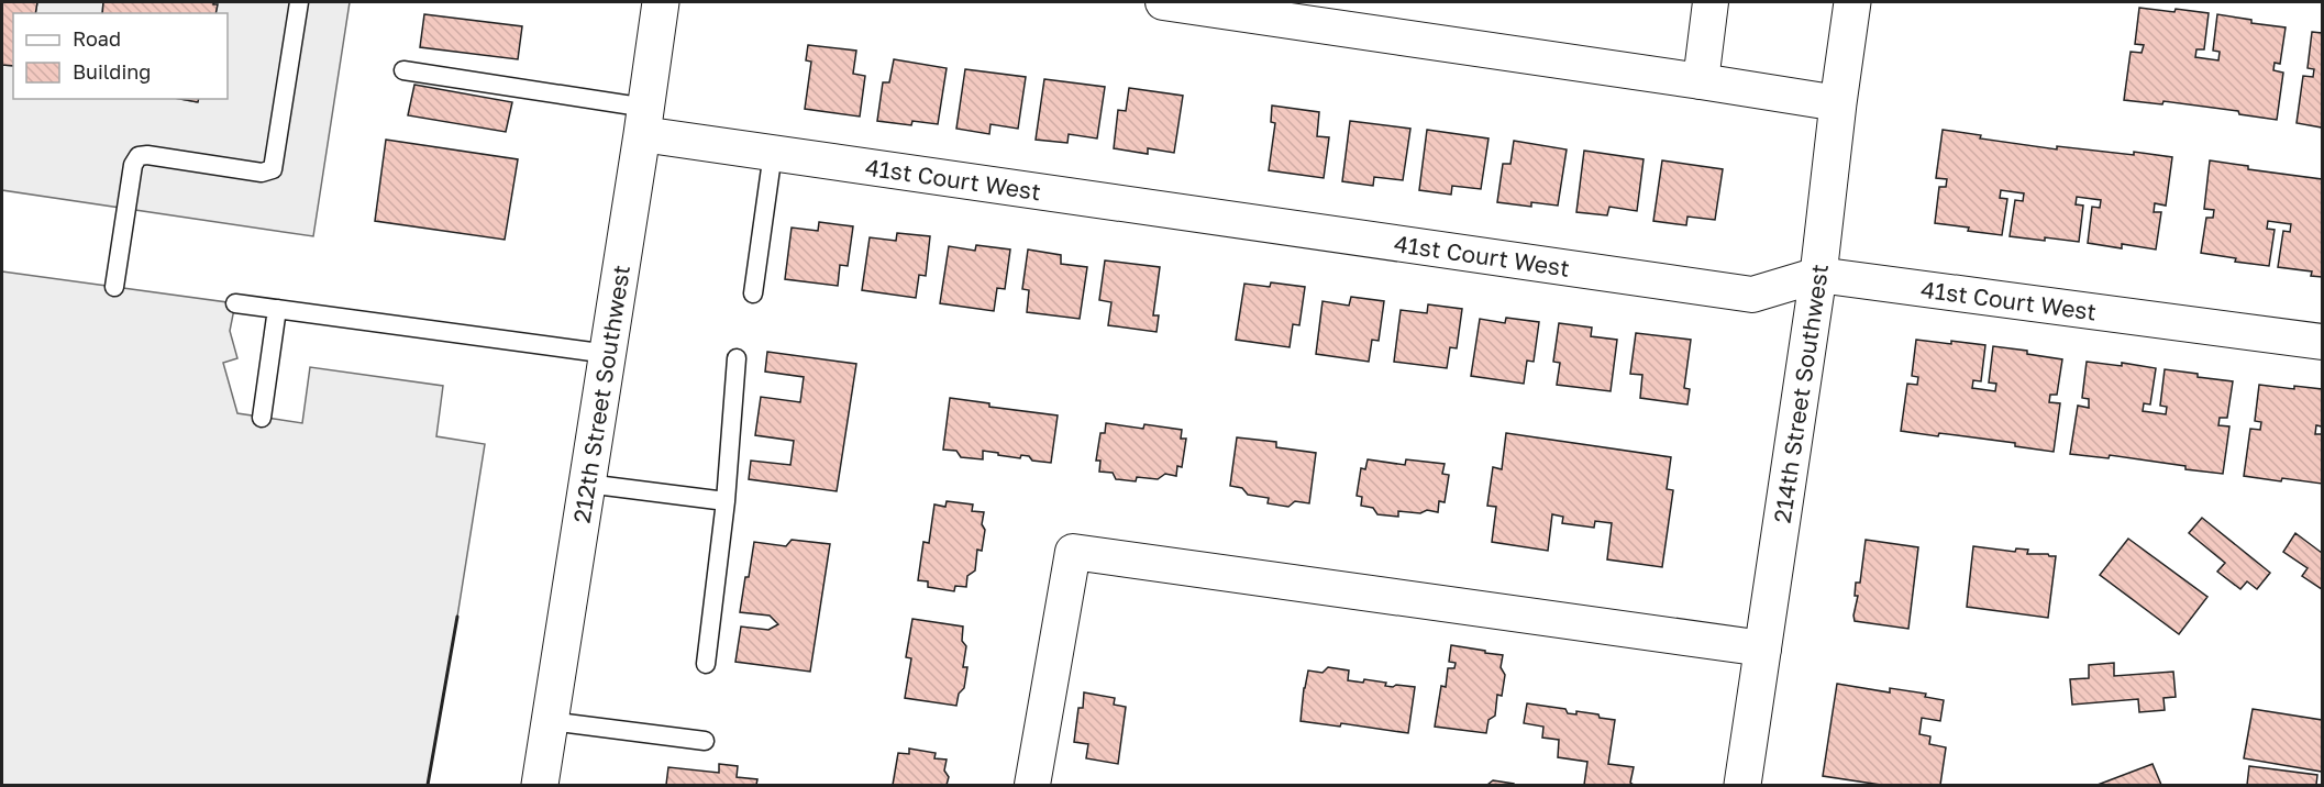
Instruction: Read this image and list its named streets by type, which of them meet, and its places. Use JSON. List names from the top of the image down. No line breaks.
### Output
{"streets":{"street":["41st Court West","212th Street Southwest","214th Street Southwest"]},"crossings":[["41st Court West","212th Street Southwest"],["41st Court West","214th Street Southwest"]],"legend":["Road","Building"]}
